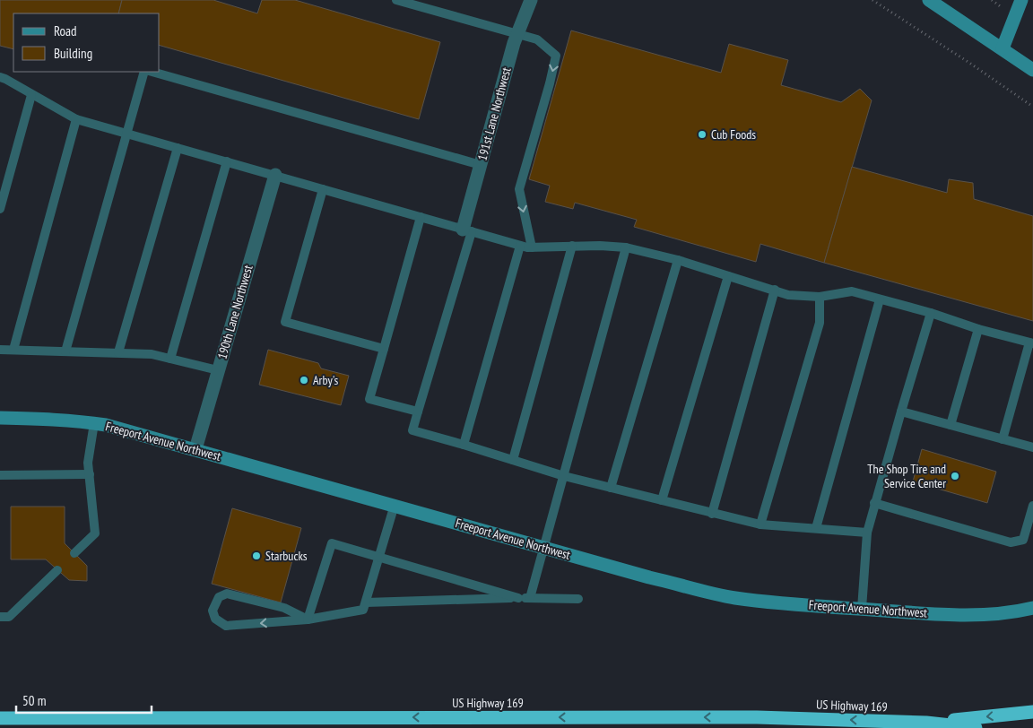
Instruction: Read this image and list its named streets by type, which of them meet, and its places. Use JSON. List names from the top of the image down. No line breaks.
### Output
{"streets":{"highway":["US Highway 169"],"street":["191st Lane Northwest","190th Lane Northwest","Freeport Avenue Northwest"]},"crossings":[["190th Lane Northwest","Freeport Avenue Northwest"]],"one_way":["US Highway 169"],"places":["Cub Foods","Arby's","The Shop Tire and Service Center","Starbucks"],"legend":["Road","Building"],"scale_bar":"50 m"}
